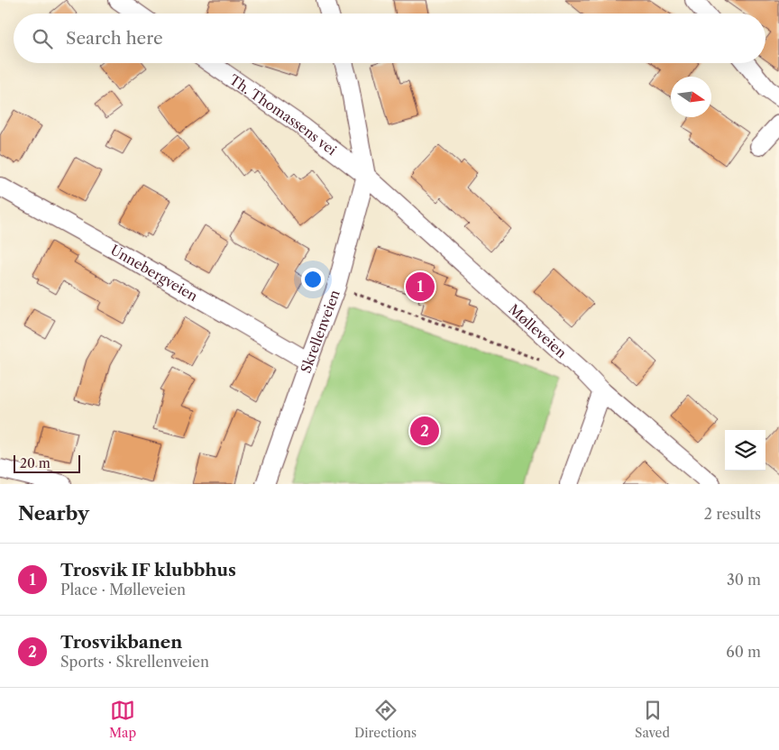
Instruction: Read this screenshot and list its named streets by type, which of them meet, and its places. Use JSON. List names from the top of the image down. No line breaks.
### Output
{"streets":{"street":["Th. Thomassens vei","Unnebergveien","Skrellenveien","Mølleveien"]},"crossings":[["Th. Thomassens vei","Skrellenveien"],["Th. Thomassens vei","Mølleveien"],["Unnebergveien","Skrellenveien"],["Skrellenveien","Mølleveien"]],"scale_bar":"20 m","north":"right","page":{"search":"Search here","pins":["1","2"],"scale":"20 m","heading":["Nearby","2 results"],"list":[{"mark":"1","name":"Trosvik IF klubbhus","note":"Place · Mølleveien","value":"30 m"},{"mark":"2","name":"Trosvikbanen","note":"Sports · Skrellenveien","value":"60 m"}],"nav":["Map","Directions","Saved"]}}
